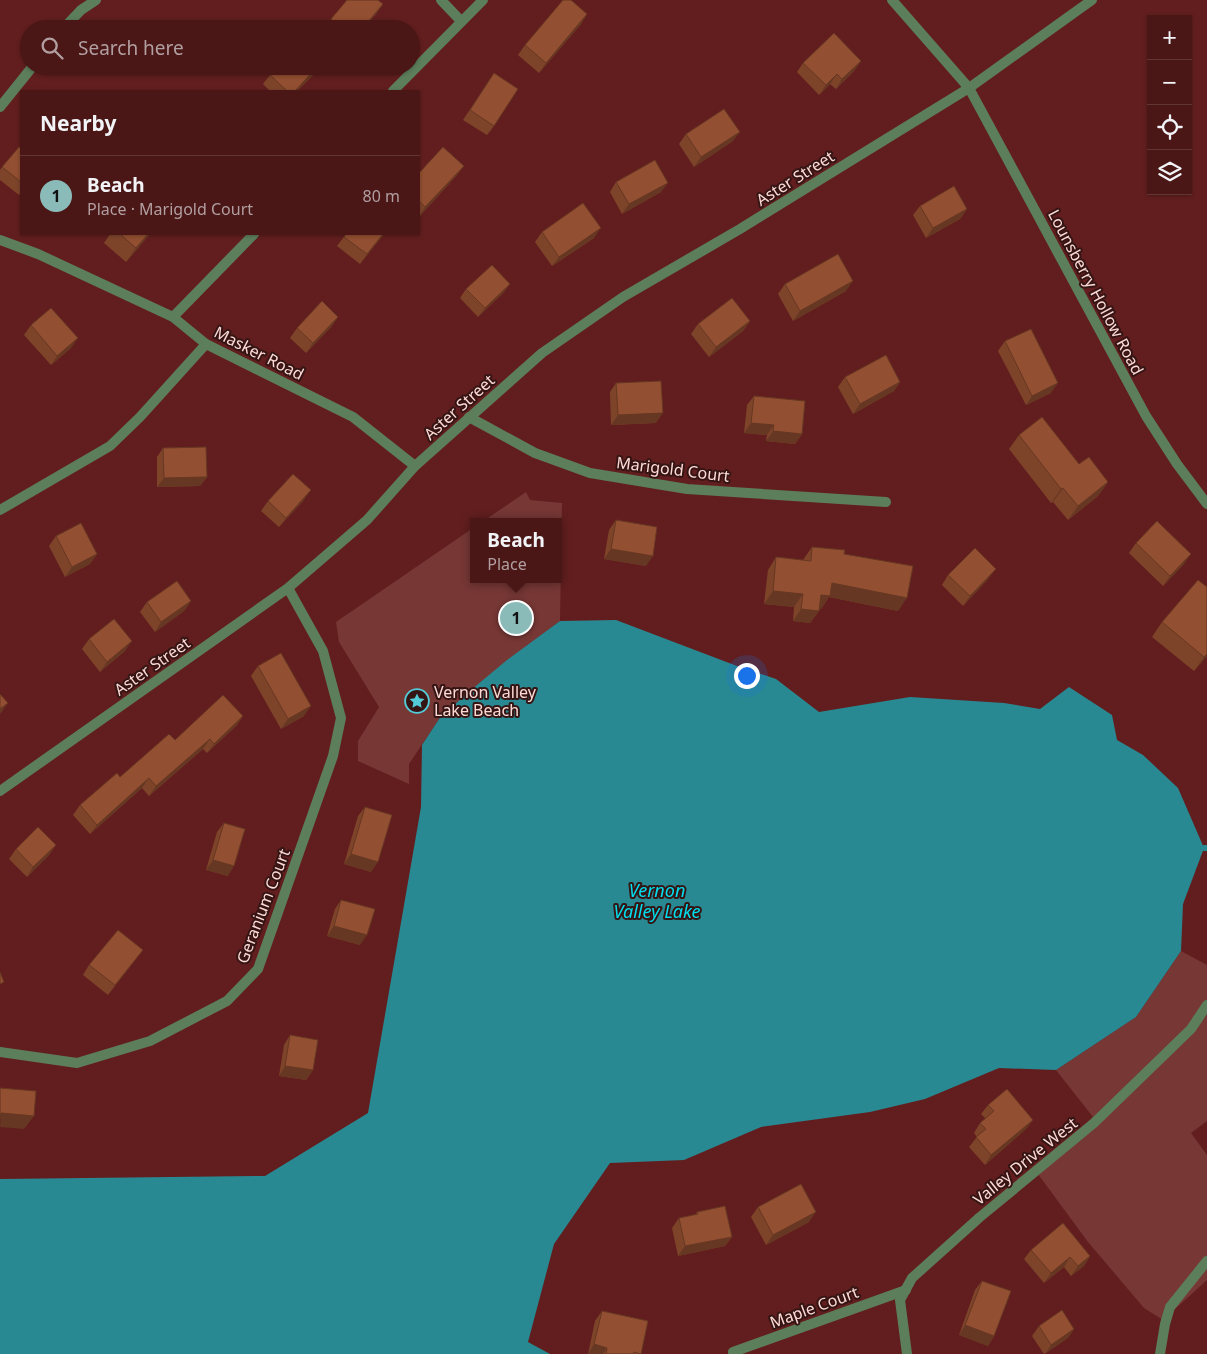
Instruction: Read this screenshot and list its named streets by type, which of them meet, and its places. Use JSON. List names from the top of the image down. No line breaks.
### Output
{"streets":{"street":["Aster Street","Lounsberry Hollow Road","Masker Road","Marigold Court","Geranium Court","Valley Drive West","Maple Court"]},"crossings":[["Aster Street","Lounsberry Hollow Road"],["Aster Street","Masker Road"],["Aster Street","Marigold Court"],["Aster Street","Geranium Court"],["Valley Drive West","Maple Court"]],"water":["Vernon Valley Lake"],"places":{"place":["Vernon Valley Lake Beach"]},"page":{"map_buttons":["+","−"],"search":"Search here","heading":"Nearby","list":[{"mark":"1","name":"Beach","note":"Place · Marigold Court","value":"80 m"}],"popup":["Beach","Place"],"pins":"1"}}
